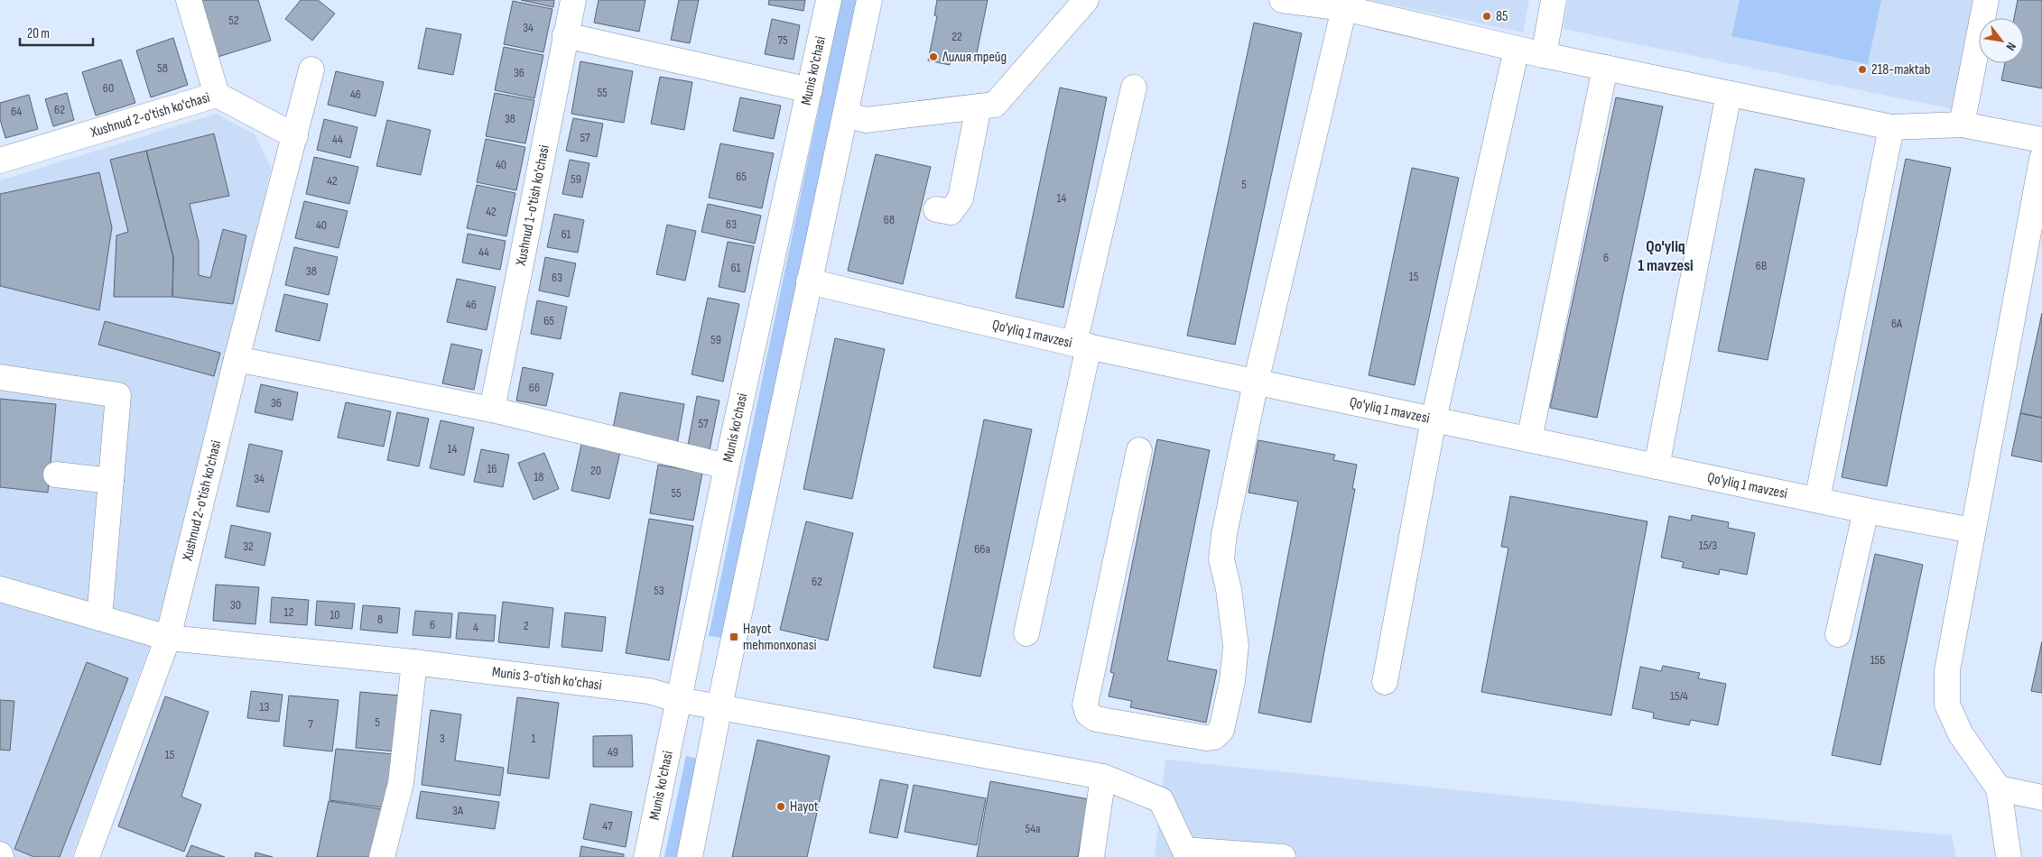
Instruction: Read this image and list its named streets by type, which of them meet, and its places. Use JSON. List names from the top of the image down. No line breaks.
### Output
{"streets":{"street":["Munis ko'chasi","Xushnud 2-o'tish ko'chasi","Xushnud 1-o'tish ko'chasi","Qo'yliq 1 mavzesi","Munis 3-o'tish ko'chasi"]},"crossings":[["Munis ko'chasi","Munis 3-o'tish ko'chasi"],["Xushnud 2-o'tish ko'chasi","Munis 3-o'tish ko'chasi"]],"districts":["Qo'yliq 1 mavzesi"],"places":{"other":["85","Лилия трейд","218-maktab","Hayot"],"transit":["Hayot mehmonxonasi"]},"house_numbers":["52","34","22","75","58","36","60","55","46","62","64","38","57","44","40","65","59","42","5","14","42","68","63","40","61","44","6","6В","61","38","15","63","46","65","6A","59","66","36","57","14","16","20","18","34","55","15/3","32","66a","62","53","30","12","10","8","6","2","4","15Б","15/4","13","5","7","3","1","49","15","3A","47","54a"],"scale_bar":"20 m","north":"bottom right"}
